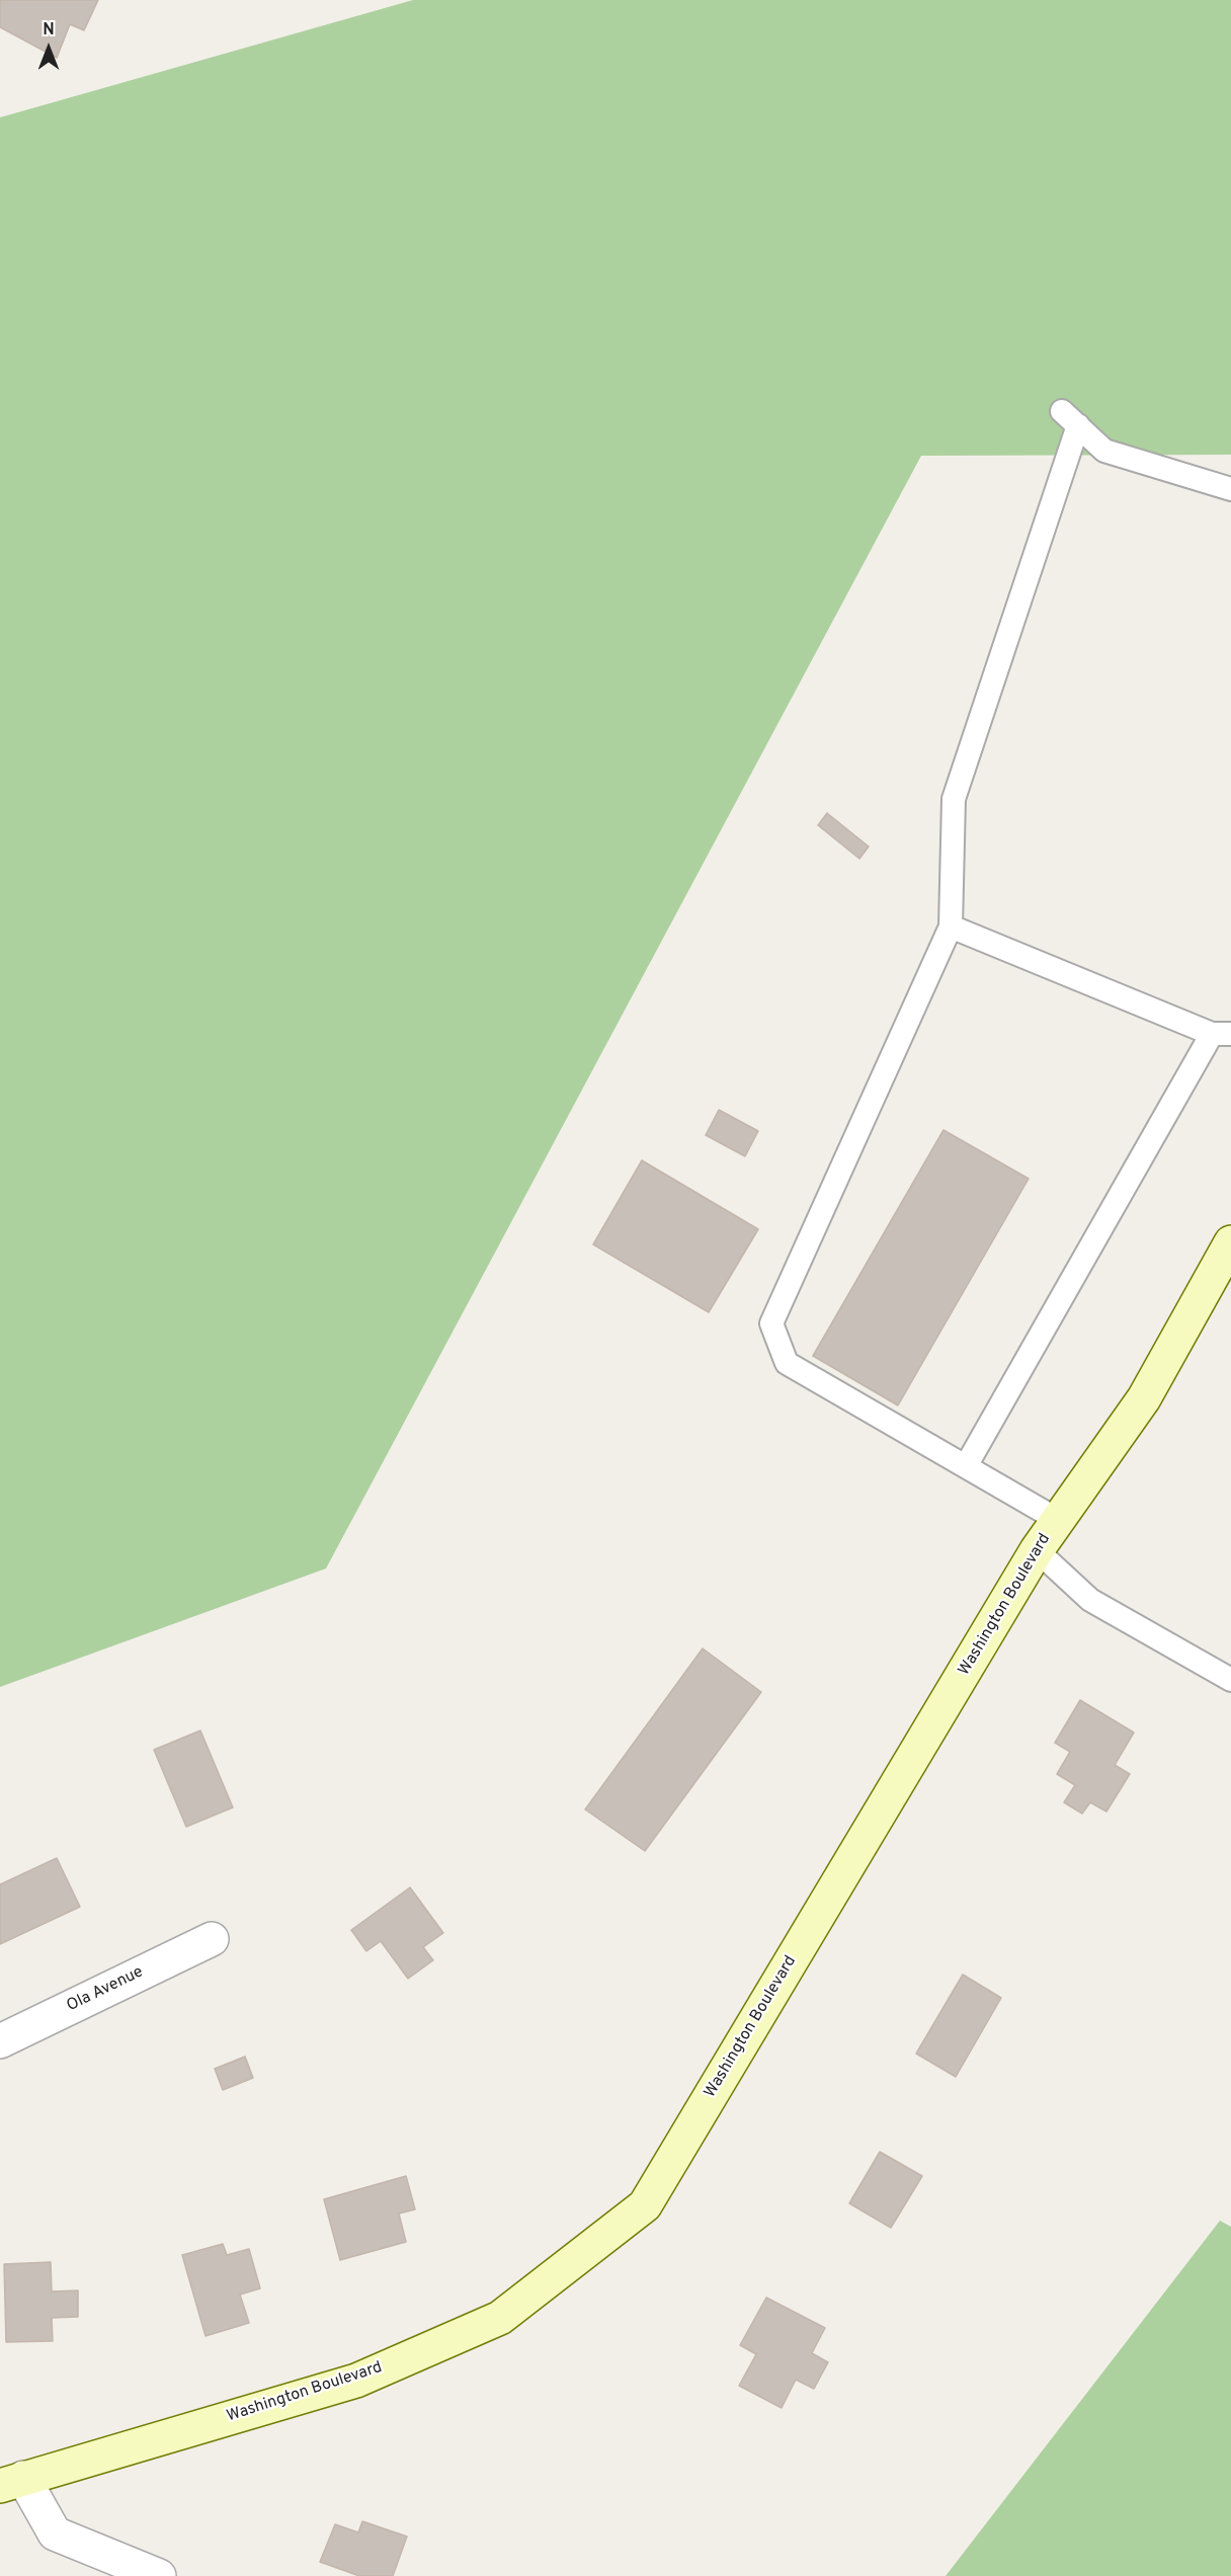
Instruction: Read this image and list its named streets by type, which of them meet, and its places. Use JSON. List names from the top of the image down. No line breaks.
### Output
{"streets":{"street":["Washington Boulevard","Ola Avenue"]},"north":"top"}
